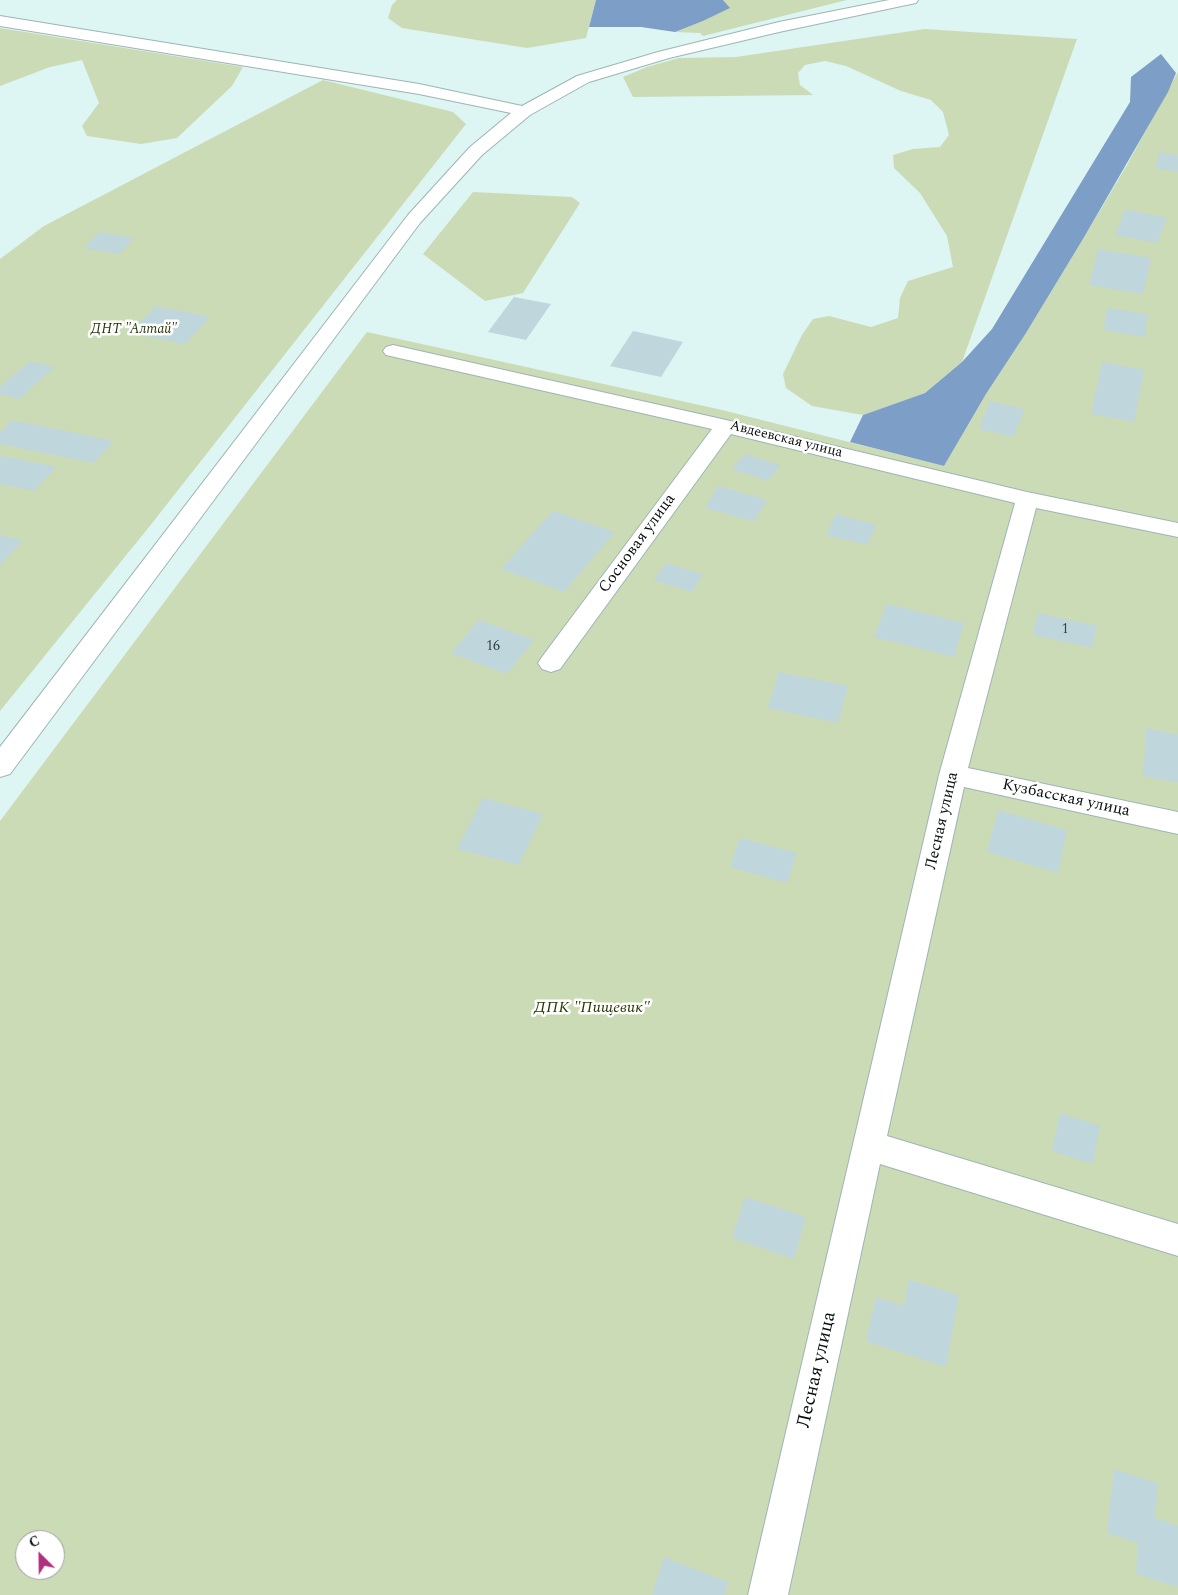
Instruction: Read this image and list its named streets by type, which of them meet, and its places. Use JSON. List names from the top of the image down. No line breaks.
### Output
{"streets":{"street":["Авдеевская улица","Сосновая улица","Кузбасская улица","Лесная улица"]},"crossings":[["Авдеевская улица","Сосновая улица"],["Авдеевская улица","Лесная улица"],["Кузбасская улица","Лесная улица"]],"parks":["ДНТ \"Алтай\"","ДПК \"Пищевик\""],"house_numbers":["1","16"],"north":"top left"}
